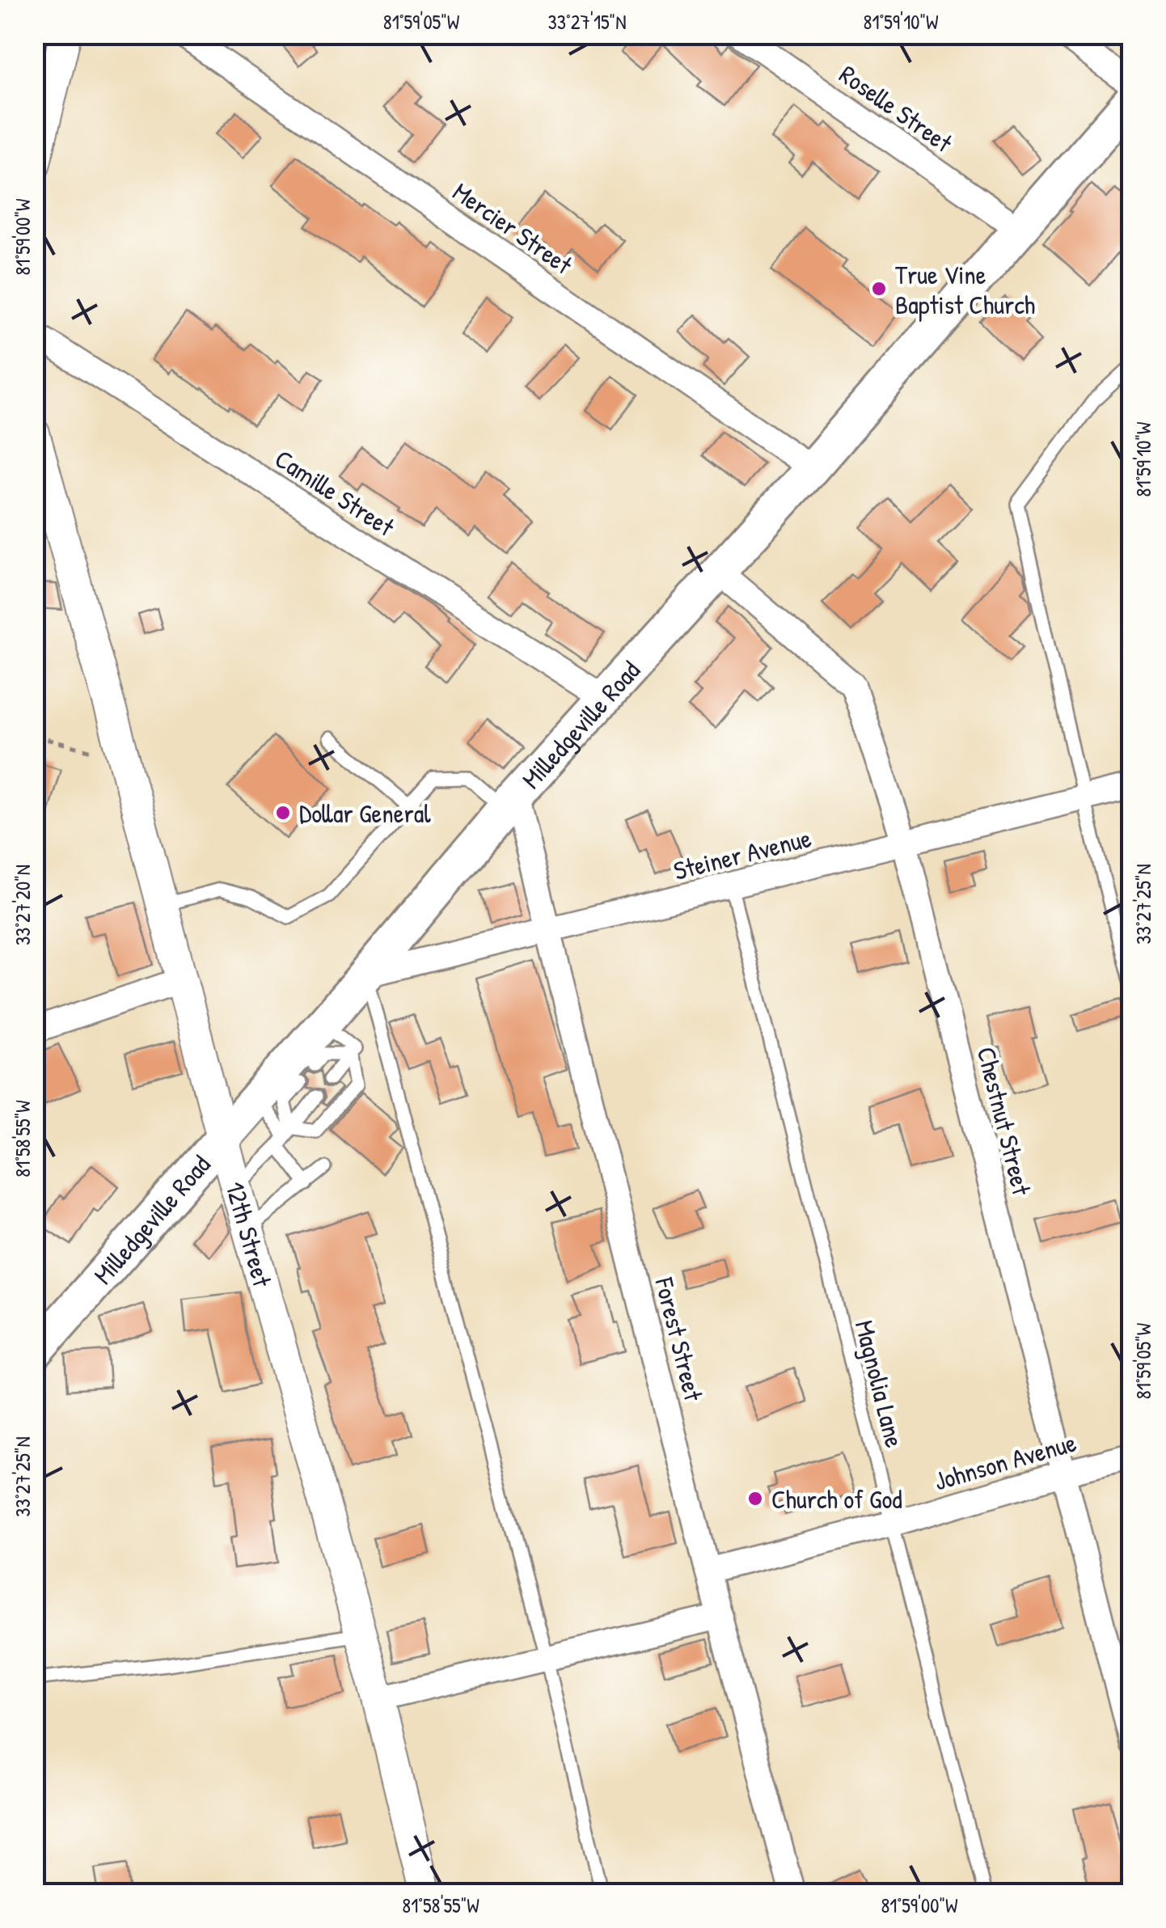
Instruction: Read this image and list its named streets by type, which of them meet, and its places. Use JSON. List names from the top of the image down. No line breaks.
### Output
{"streets":{"main road":["Milledgeville Road"],"street":["Roselle Street","Mercier Street","Camille Street","Steiner Avenue","Chestnut Street","12th Street","Forest Street","Johnson Avenue"],"lane":["Magnolia Lane"]},"crossings":[["Roselle Street","Milledgeville Road"],["Mercier Street","Milledgeville Road"],["Camille Street","Milledgeville Road"],["Milledgeville Road","Steiner Avenue"],["Milledgeville Road","Chestnut Street"],["Milledgeville Road","12th Street"],["Milledgeville Road","Forest Street"],["Steiner Avenue","Chestnut Street"],["Steiner Avenue","Forest Street"],["Steiner Avenue","Magnolia Lane"],["Chestnut Street","Johnson Avenue"],["Forest Street","Johnson Avenue"],["Magnolia Lane","Johnson Avenue"]],"places":["True Vine Baptist Church","Dollar General","Church of God"],"coordinates":["81°59'05\"W","33°27'15\"N","81°59'10\"W","81°59'00\"W","33°27'25\"N","33°27'20\"N","81°58'55\"W"]}
